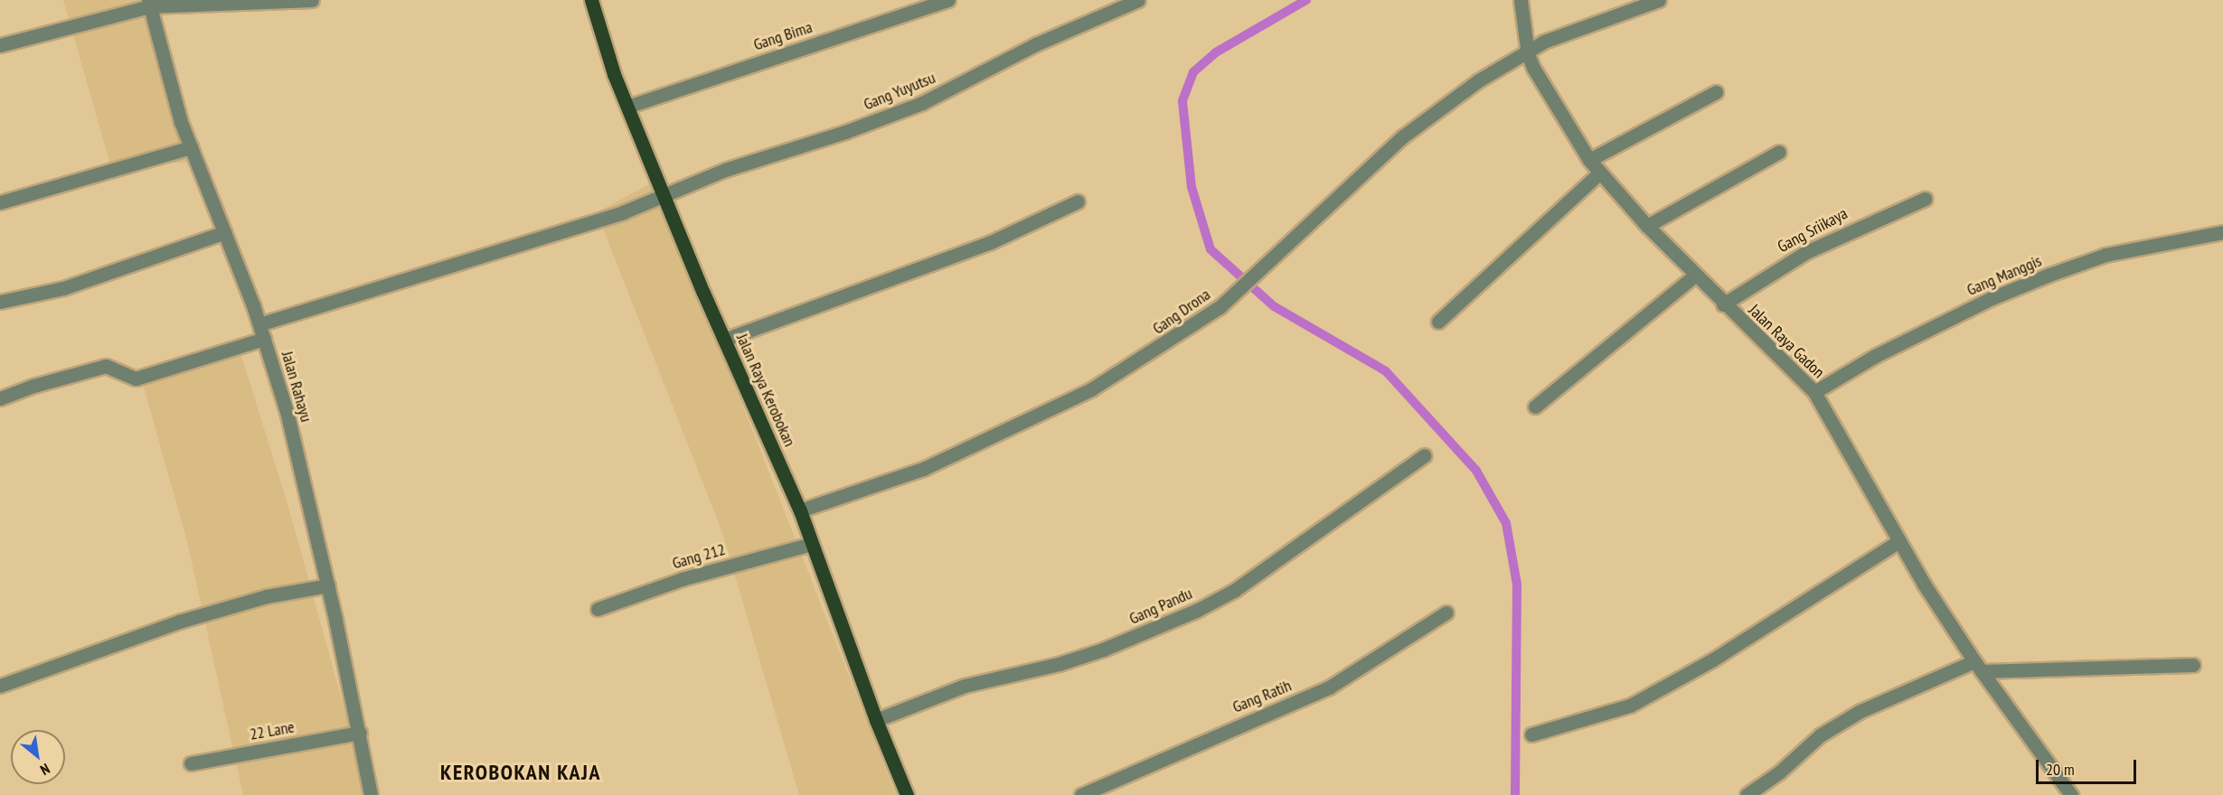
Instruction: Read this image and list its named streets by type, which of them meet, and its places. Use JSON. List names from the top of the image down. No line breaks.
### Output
{"streets":{"main road":["Jalan Raya Kerobokan"],"street":["Gang Bima","Gang Yuyutsu","Gang Sriikaya","Gang Manggis","Gang Drona","Jalan Raya Gadon","Jalan Rahayu","Gang 212","Gang Pandu","Gang Ratih","22 Lane"]},"crossings":[["Gang Bima","Jalan Raya Kerobokan"],["Gang Yuyutsu","Jalan Rahayu"],["Gang Yuyutsu","Jalan Raya Kerobokan"],["Gang Sriikaya","Jalan Raya Gadon"],["Gang Manggis","Jalan Raya Gadon"],["Gang Drona","Jalan Raya Gadon"],["Gang Drona","Jalan Raya Kerobokan"],["Jalan Rahayu","22 Lane"],["Jalan Raya Kerobokan","Gang 212"],["Jalan Raya Kerobokan","Gang Pandu"]],"districts":["KEROBOKAN KAJA"],"scale_bar":"20 m","north":"bottom right"}
